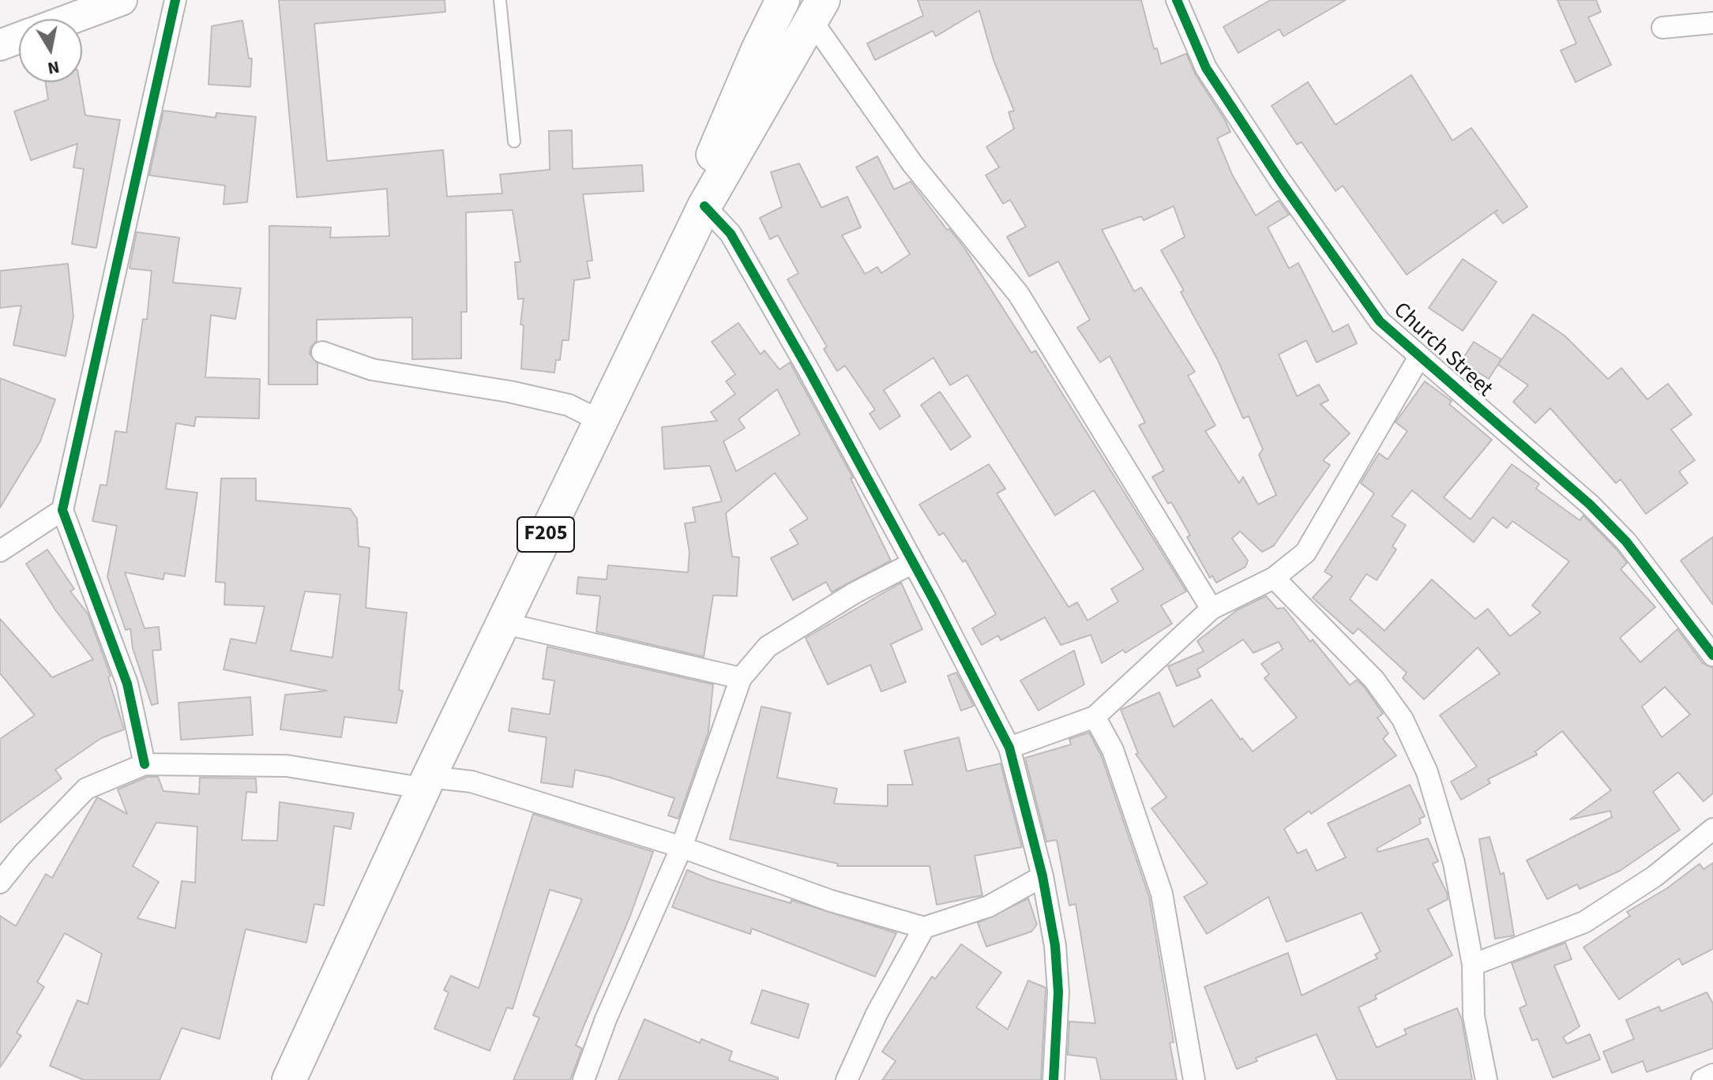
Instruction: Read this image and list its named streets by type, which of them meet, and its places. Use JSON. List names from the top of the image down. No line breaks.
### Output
{"streets":{"main road":["F205"],"street":["Church Street"]},"north":"bottom"}
